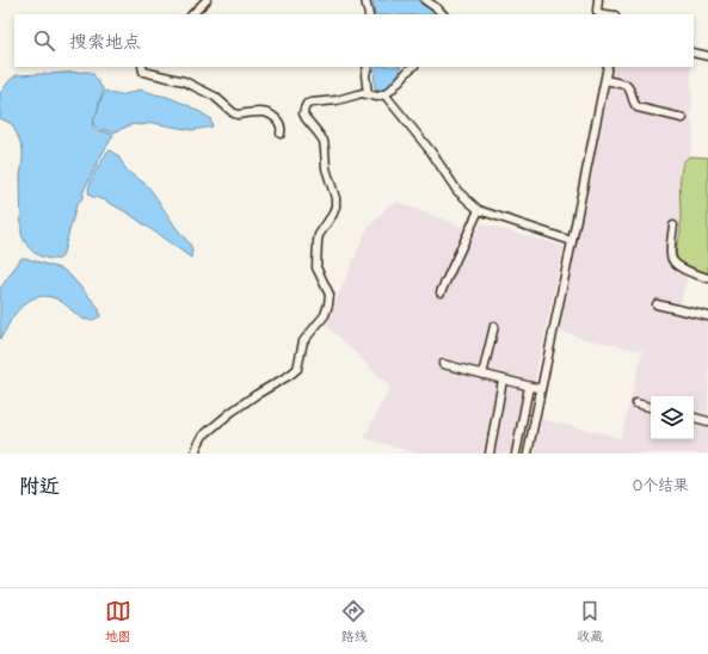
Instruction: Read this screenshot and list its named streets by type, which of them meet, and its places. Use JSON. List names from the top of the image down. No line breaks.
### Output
{"page":{"search":"搜索地点","heading":["附近","0个结果"],"nav":["地图","路线","收藏"]}}
